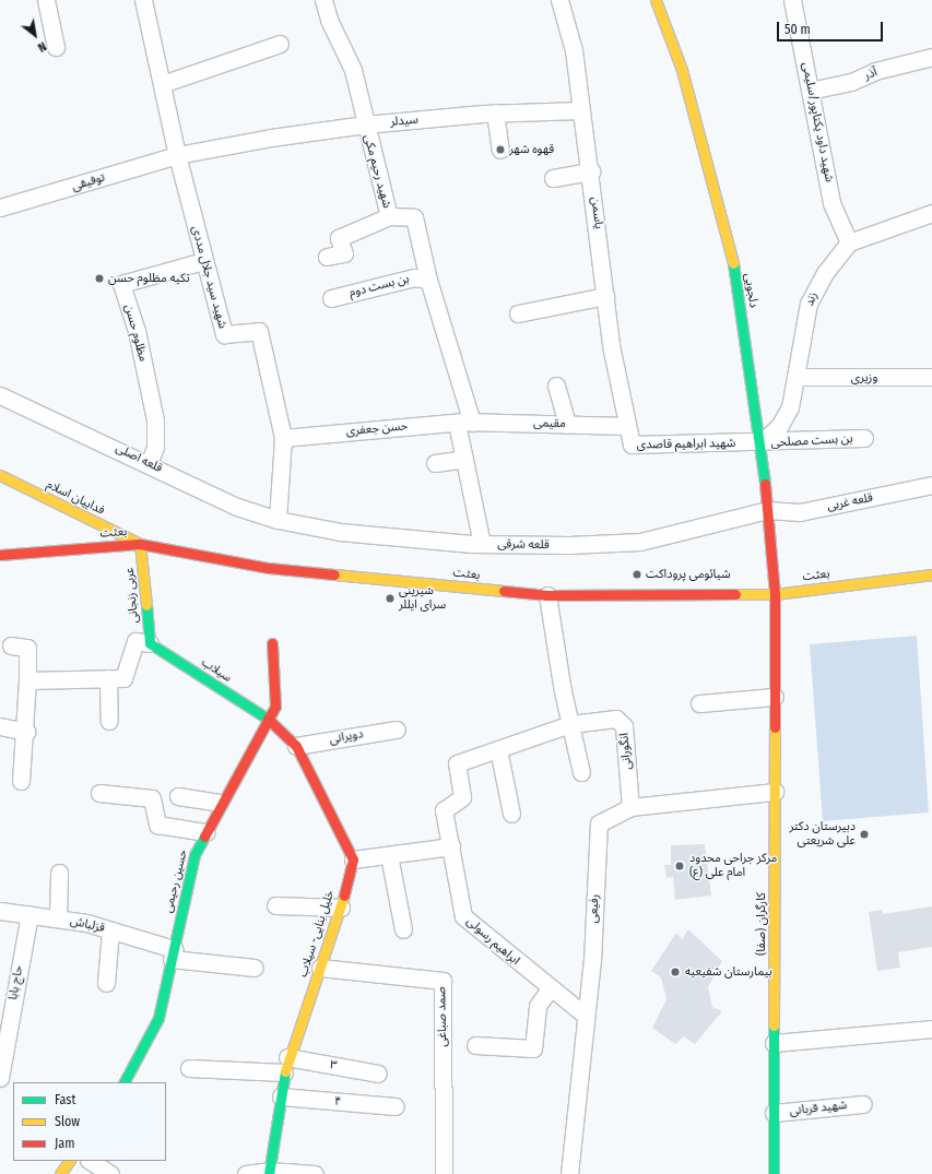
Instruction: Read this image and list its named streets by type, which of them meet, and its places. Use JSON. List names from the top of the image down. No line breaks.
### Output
{"streets":{"main road":["دلجویی","فداییان اسلام","بعثت","عربی زنجانی","سیلاب","حسین رحیمی","کارگران (صفا)","خلیل بنایی- سیلاب"],"street":["آذر","سیدلر","شهید داود یکتاپور/سلیمی","شهید رحیم مکی","توفیقی","یاسمن","شهید سید جلال مددی","بن بست دوم","زند","مظلوم حسن","وزیری","مقیمی","حسن جعفری","بن بست مصلحی","شهید ابراهیم قاصدی","قلعه اصلی","قلعه غربی","قلعه شرقی","دویرانی","انگورانی","رفیعی","قزلباش","ابراهیم رسولی","حاج بابا","صمد صباغی","۳","۴","شهید قربانی"]},"crossings":[["آذر","شهید داود یکتاپور/سلیمی"],["سیدلر","شهید رحیم مکی"],["سیدلر","توفیقی"],["سیدلر","یاسمن"],["سیدلر","شهید سید جلال مددی"],["شهید داود یکتاپور/سلیمی","زند"],["شهید رحیم مکی","بن بست دوم"],["شهید رحیم مکی","مقیمی"],["شهید رحیم مکی","حسن جعفری"],["شهید رحیم مکی","قلعه شرقی"],["توفیقی","شهید سید جلال مددی"],["یاسمن","مقیمی"],["یاسمن","شهید ابراهیم قاصدی"],["شهید سید جلال مددی","مظلوم حسن"],["شهید سید جلال مددی","حسن جعفری"],["شهید سید جلال مددی","قلعه اصلی"],["شهید سید جلال مددی","قلعه شرقی"],["دلجویی","زند"],["دلجویی","بن بست مصلحی"],["دلجویی","شهید ابراهیم قاصدی"],["دلجویی","قلعه غربی"],["دلجویی","بعثت"],["دلجویی","قلعه شرقی"],["دلجویی","کارگران (صفا)"],["زند","وزیری"],["زند","بن بست مصلحی"],["زند","شهید ابراهیم قاصدی"],["مظلوم حسن","قلعه اصلی"],["مقیمی","حسن جعفری"],["مقیمی","شهید ابراهیم قاصدی"],["بن بست مصلحی","شهید ابراهیم قاصدی"],["قلعه اصلی","قلعه شرقی"],["فداییان اسلام","بعثت"],["فداییان اسلام","عربی زنجانی"],["قلعه غربی","قلعه شرقی"],["بعثت","عربی زنجانی"],["بعثت","کارگران (صفا)"],["عربی زنجانی","سیلاب"],["سیلاب","حسین رحیمی"],["انگورانی","رفیعی"],["حسین رحیمی","قزلباش"],["رفیعی","کارگران (صفا)"],["رفیعی","ابراهیم رسولی"],["کارگران (صفا)","شهید قربانی"],["قزلباش","حاج بابا"],["خلیل بنایی- سیلاب","صمد صباغی"],["خلیل بنایی- سیلاب","۳"],["خلیل بنایی- سیلاب","۴"]],"places":["قهوه شهر","تکیه مظلوم حسن","شیائومی پروداکت","شیرینی سرای ایللر","دبیرستان دکتر علی شریعتی","مرکز جراحی محدود امام علی (ع)","بیمارستان شفیعیه"],"legend":["Fast","Slow","Jam"],"scale_bar":"50 m","north":"bottom right"}
